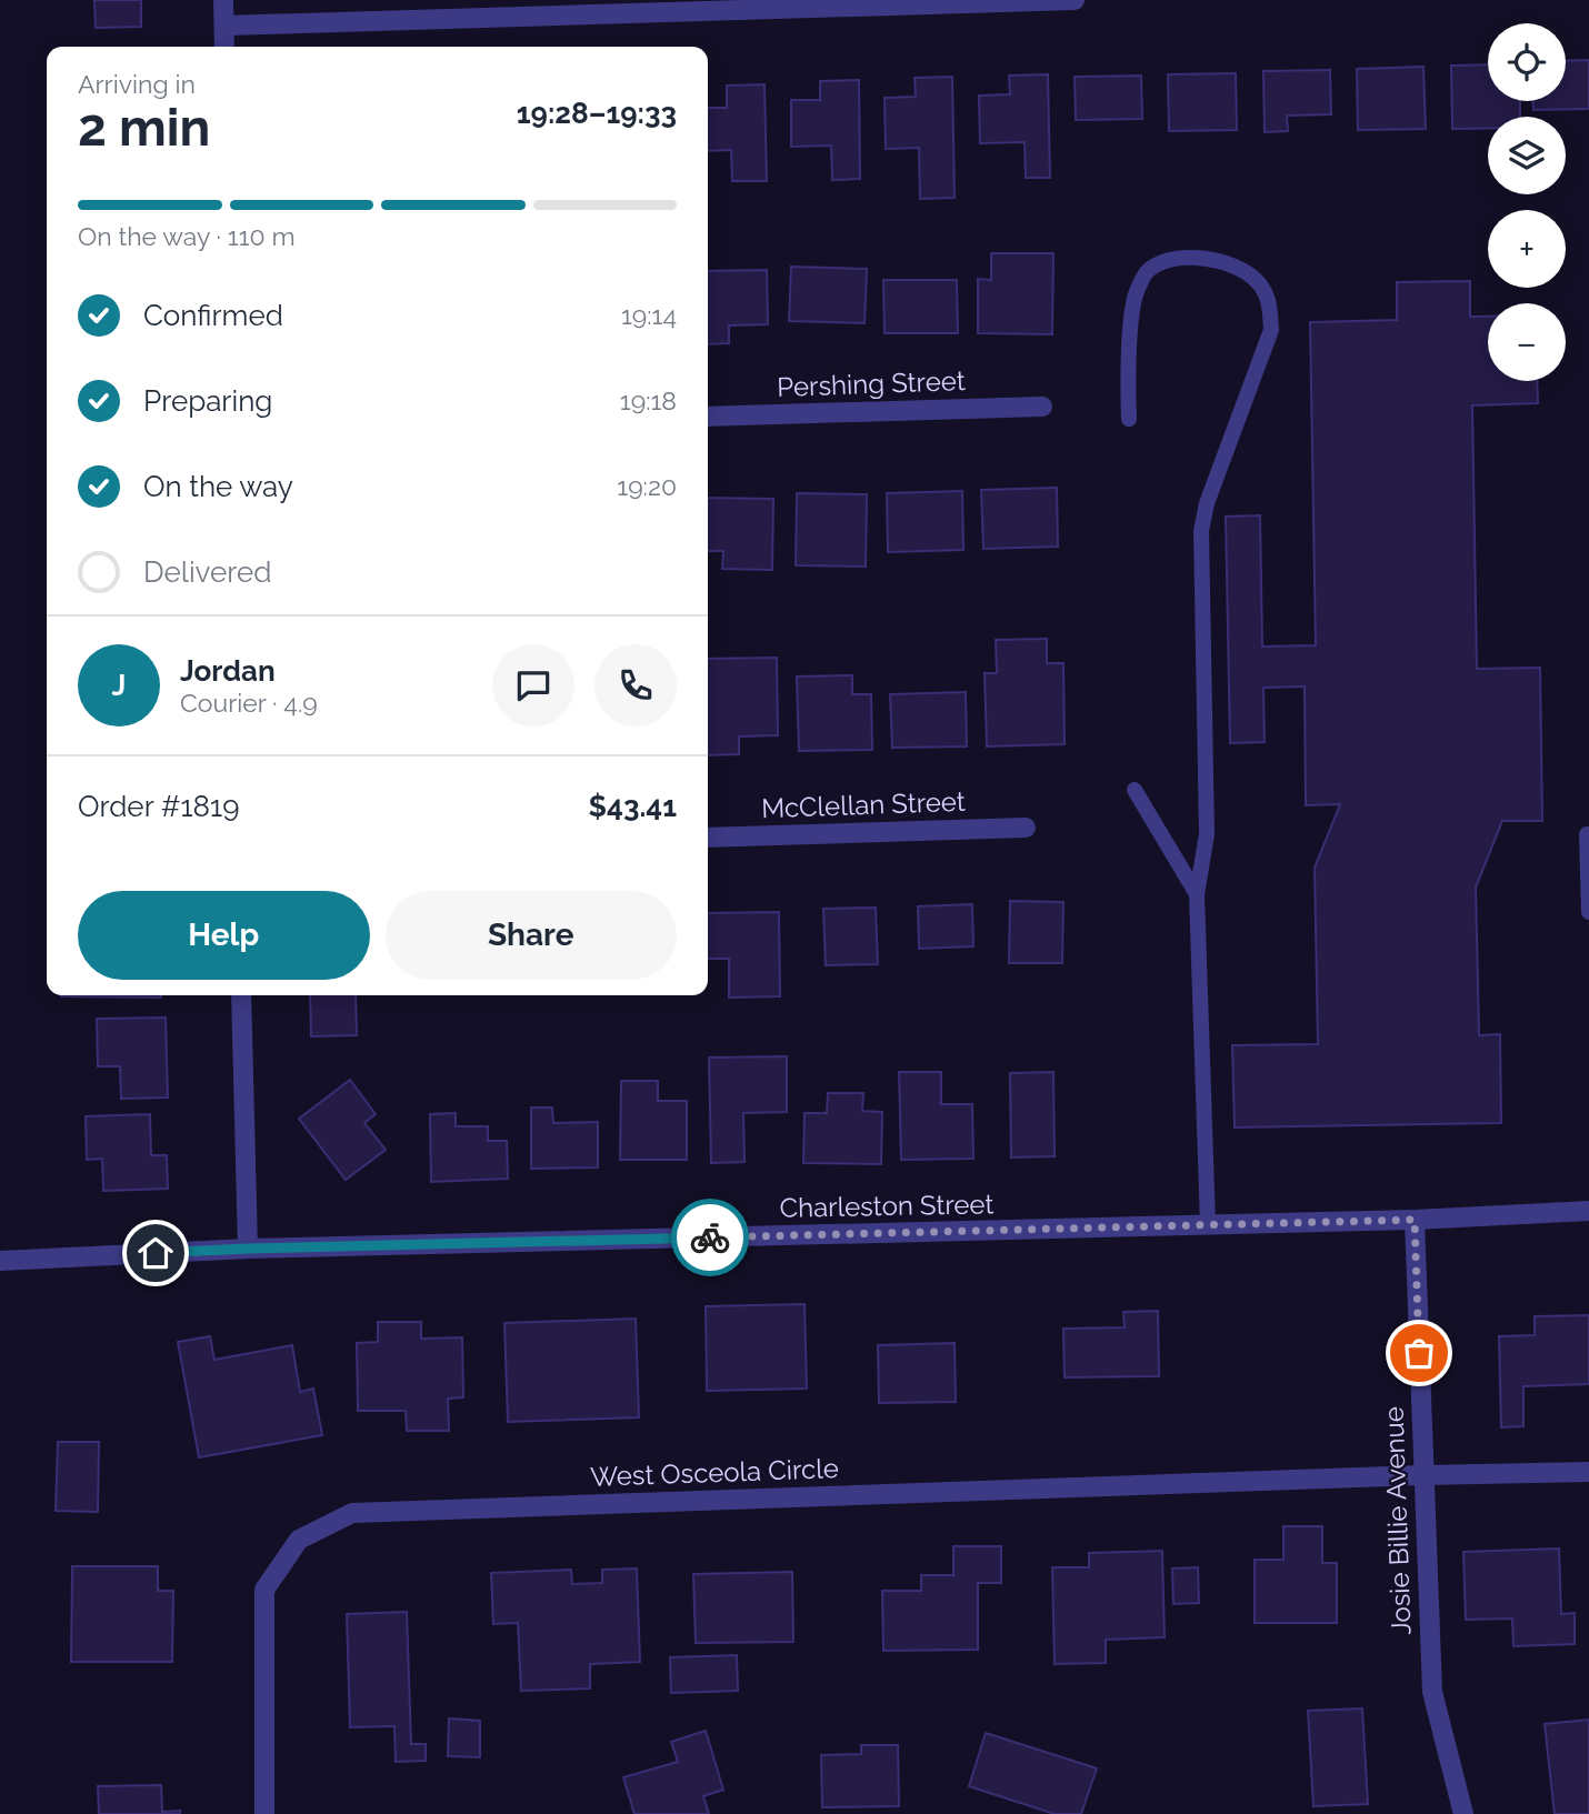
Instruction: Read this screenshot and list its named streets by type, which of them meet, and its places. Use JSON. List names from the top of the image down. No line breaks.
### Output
{"streets":{"street":["Pershing Street","McClellan Street","Charleston Street","West Osceola Circle","Josie Billie Avenue"]},"crossings":[["Charleston Street","Josie Billie Avenue"],["West Osceola Circle","Josie Billie Avenue"]],"page":{"map_buttons":["+","−"],"heading":["2 min","Arriving in","19:28–19:33"],"panel":["Jordan","Courier · 4.9","Order #1819","$43.41"],"bar":"On the way · 110 m","list":[["Confirmed","19:14"],["Preparing","19:18"],["On the way","19:20"],"Delivered"],"round":"J","buttons":["Help","Share"]}}
